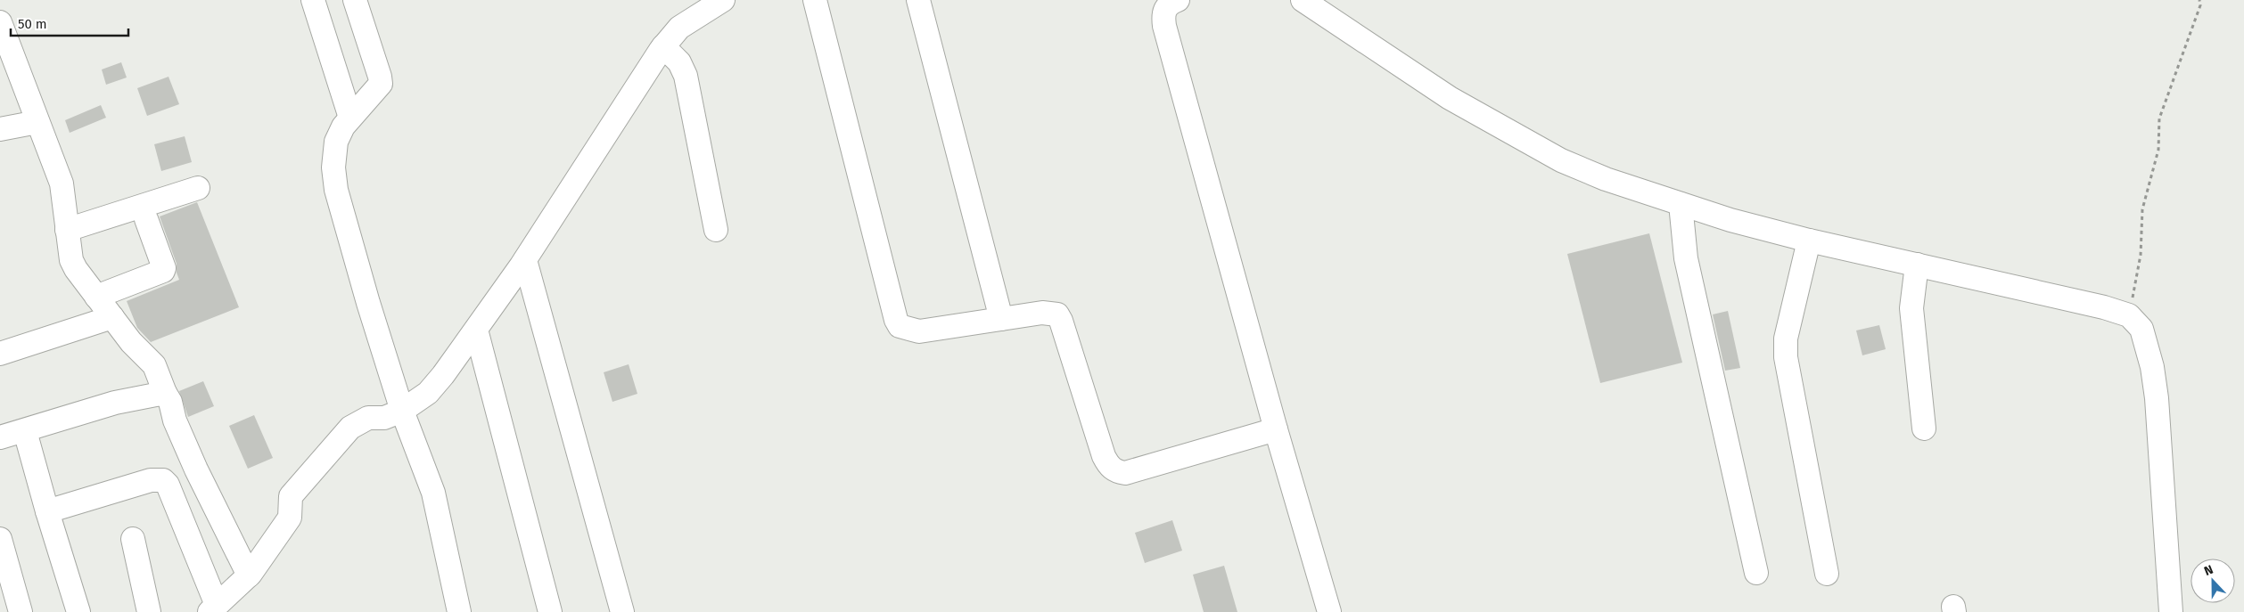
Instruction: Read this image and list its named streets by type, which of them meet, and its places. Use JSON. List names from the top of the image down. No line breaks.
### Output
{"scale_bar":"50 m","north":"top"}
